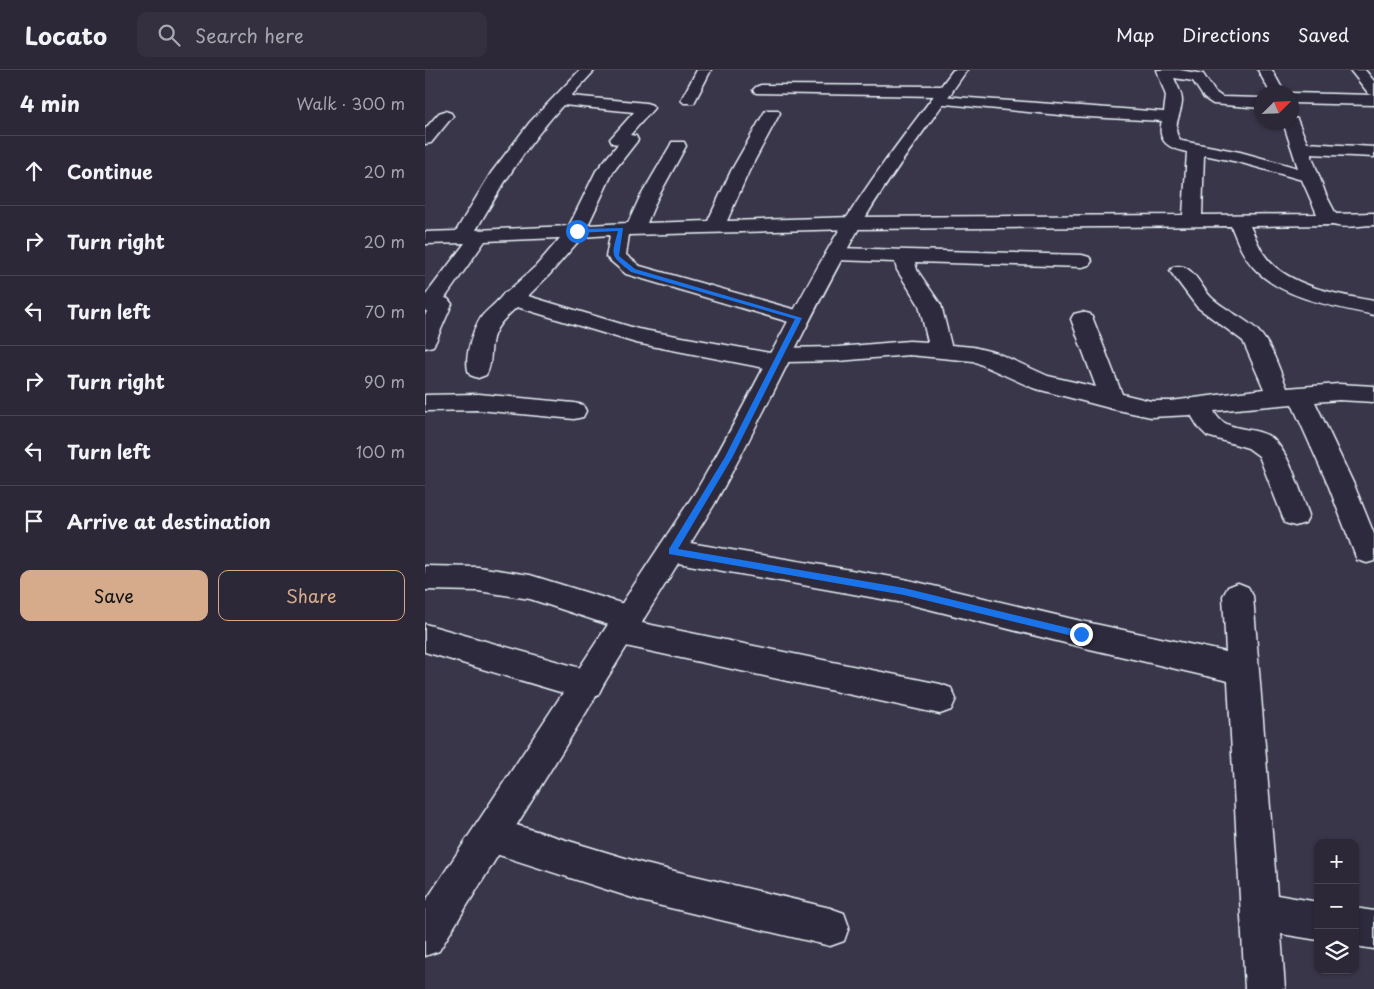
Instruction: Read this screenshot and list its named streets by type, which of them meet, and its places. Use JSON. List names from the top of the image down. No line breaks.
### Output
{"north":"top right","page":{"header":"Locato","search":"Search here","nav":["Map","Directions","Saved"],"heading":["4 min","Walk · 300 m"],"list":[["Continue","20 m"],["Turn right","20 m"],["Turn left","70 m"],["Turn right","90 m"],["Turn left","100 m"],"Arrive at destination"],"buttons":["Save","Share"],"map_buttons":["+","−"]}}
